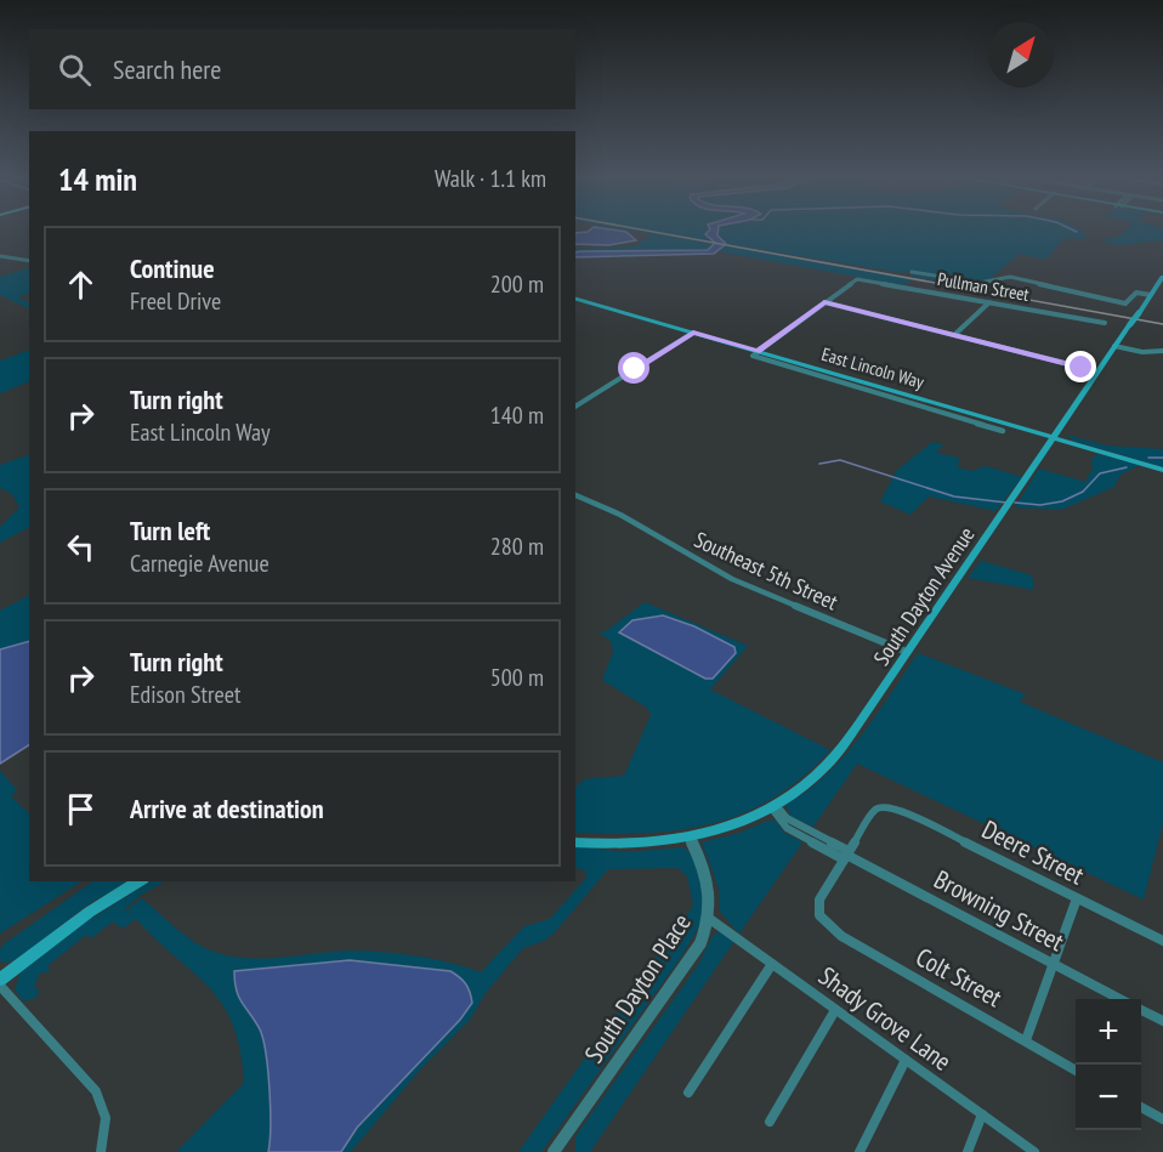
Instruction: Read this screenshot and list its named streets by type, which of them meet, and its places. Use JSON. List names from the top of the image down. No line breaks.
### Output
{"streets":{"main road":["East Lincoln Way","South Dayton Avenue"],"street":["Pullman Street","Southeast 5th Street","Deere Street","Browning Street","Colt Street","South Dayton Place","Shady Grove Lane"]},"crossings":[["East Lincoln Way","South Dayton Avenue"],["Southeast 5th Street","South Dayton Avenue"],["South Dayton Avenue","Browning Street"],["South Dayton Avenue","South Dayton Place"],["Deere Street","Browning Street"],["Deere Street","Colt Street"],["Browning Street","Colt Street"],["South Dayton Place","Shady Grove Lane"]],"north":"top right","page":{"search":"Search here","heading":["14 min","Walk · 1.1 km"],"list":[["Continue","Freel Drive","200 m"],["Turn right","East Lincoln Way","140 m"],["Turn left","Carnegie Avenue","280 m"],["Turn right","Edison Street","500 m"],"Arrive at destination"],"map_buttons":["+","−"]}}
